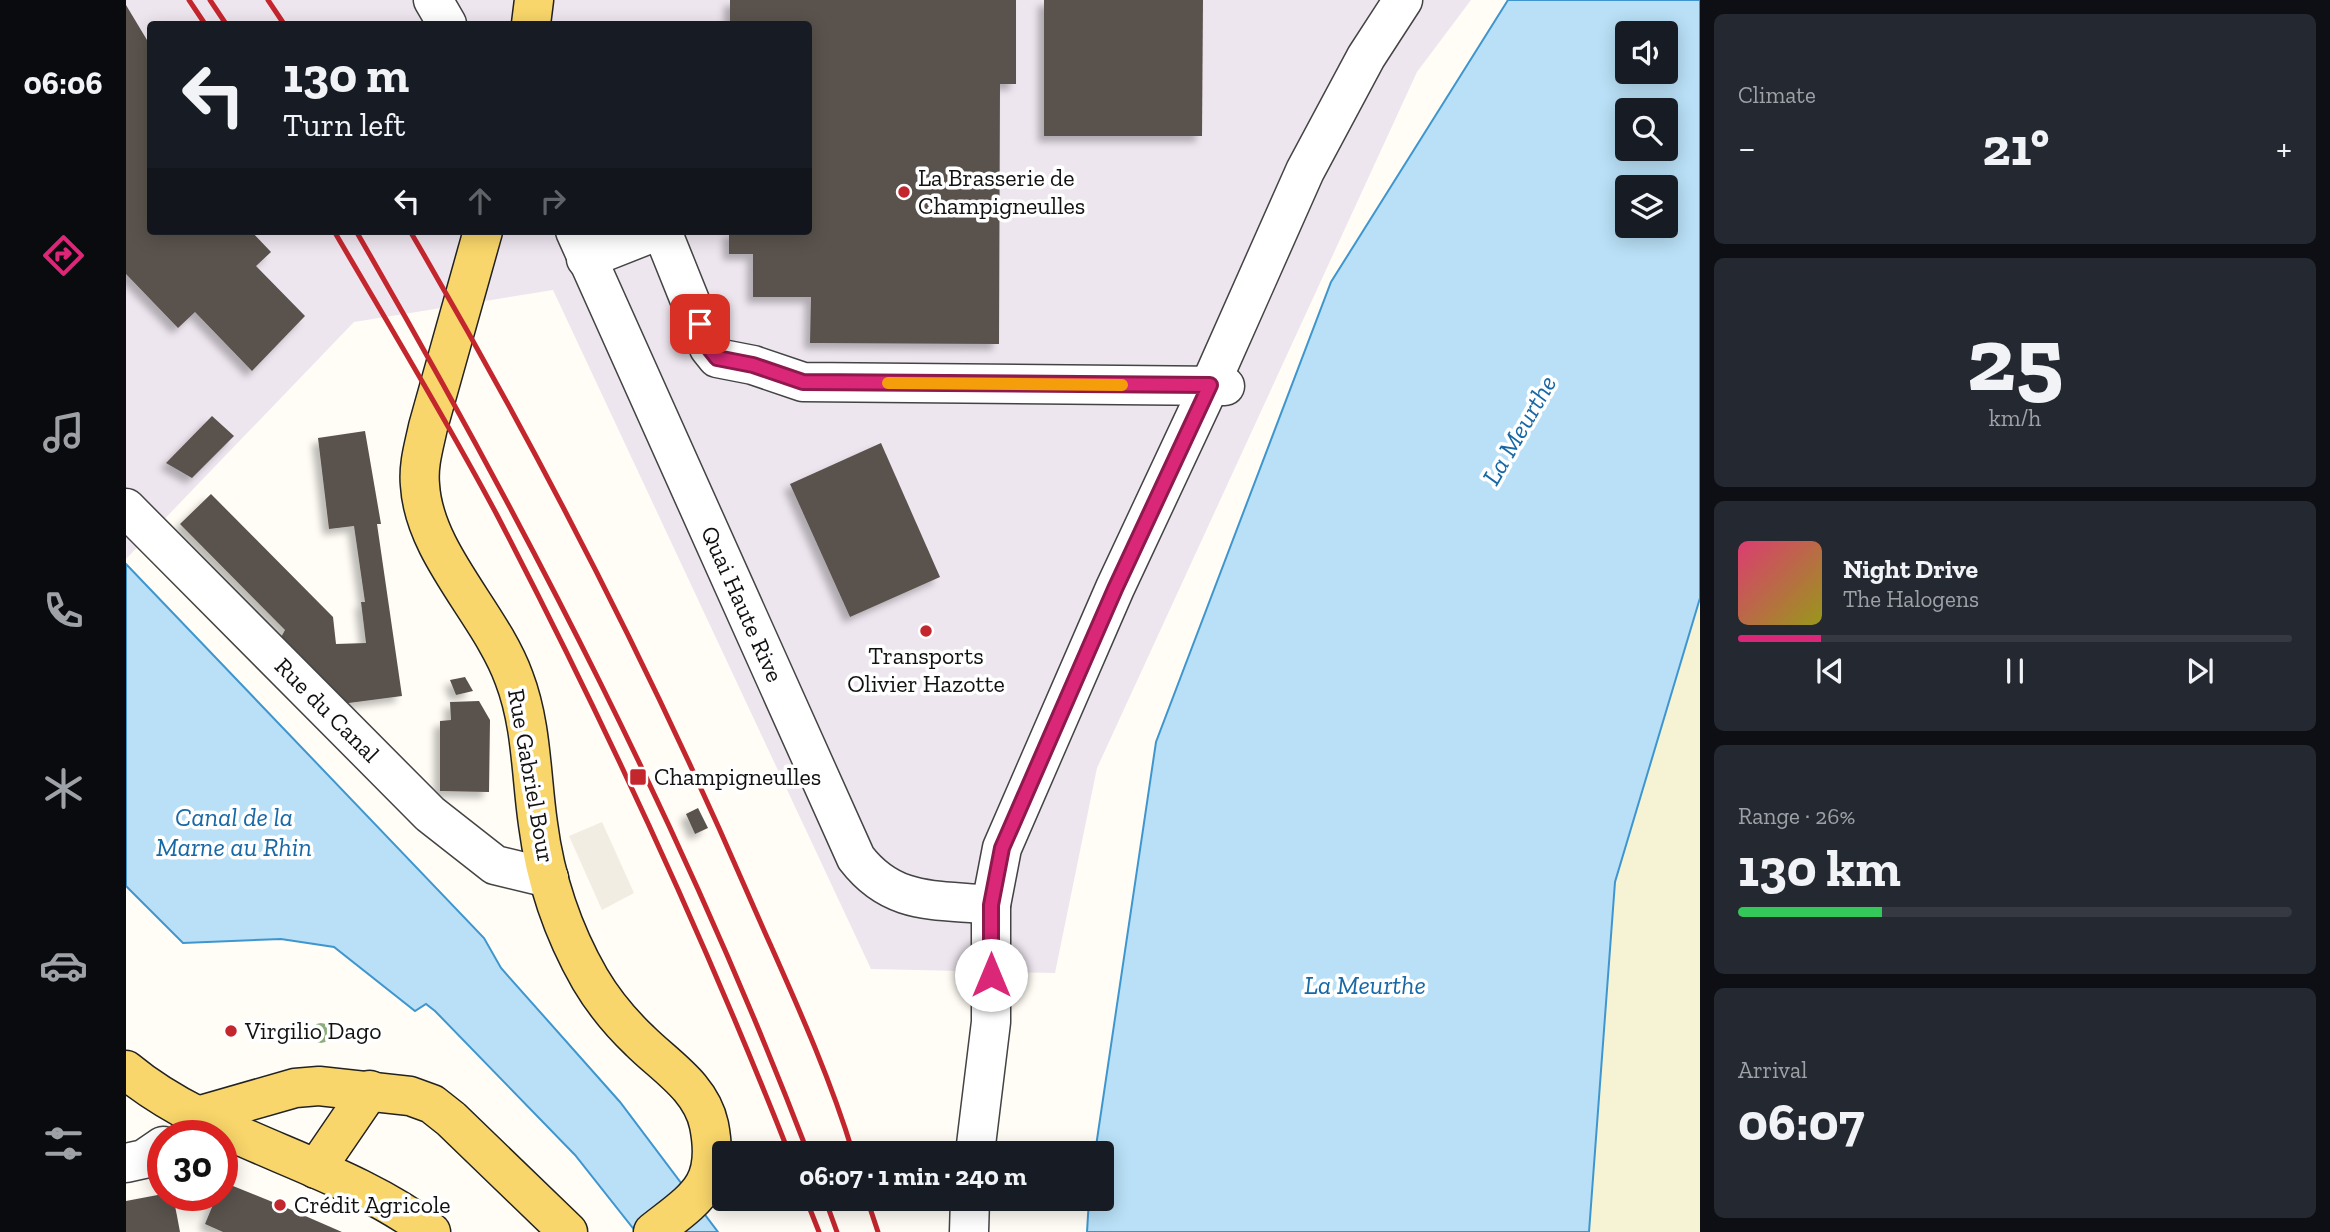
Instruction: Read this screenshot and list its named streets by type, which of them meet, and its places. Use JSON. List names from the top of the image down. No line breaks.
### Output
{"streets":{"main road":["Rue Gabriel Bour"],"street":["Quai Haute Rive","Rue du Canal"]},"crossings":[["Rue du Canal","Rue Gabriel Bour"]],"water":["La Meurthe","Canal de la Marne au Rhin"],"places":{"other":["La Brasserie de Champigneulles","Transports Olivier Hazotte","Virgilio Dago","Crédit Agricole"],"transit":["Champigneulles"]},"page":{"tabs":"06:06","tile":["Climate",["25","km/h"],["Range · 26%","130 km"],["Arrival","06:07"]],"turn":["130 m","Turn left"],"heat":["−","21°","+"],"song":["Night Drive","The Halogens"],"limit":"30","trip":"06:07 · 1 min · 240 m"}}
